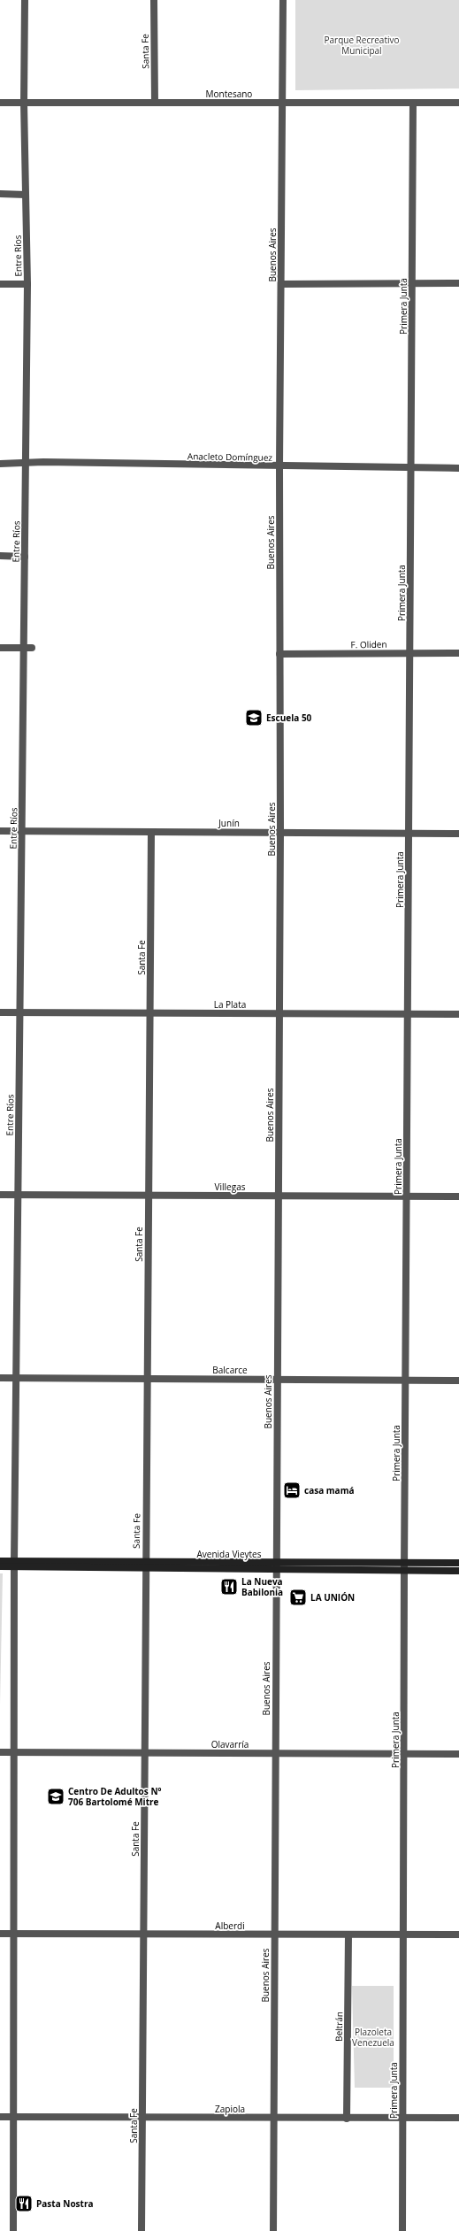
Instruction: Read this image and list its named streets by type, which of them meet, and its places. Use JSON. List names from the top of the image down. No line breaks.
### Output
{"streets":{"main road":["Avenida Vieytes"],"street":["Santa Fe","Montesano","Buenos Aires","Entre Ríos","Primera Junta","Anacleto Domínguez","F. Oliden","Junín","La Plata","Villegas","Balcarce","Olavarría","Alberdi","Beltrán","Zapiola"]},"crossings":[["Santa Fe","Montesano"],["Santa Fe","Junín"],["Santa Fe","La Plata"],["Santa Fe","Villegas"],["Santa Fe","Balcarce"],["Santa Fe","Avenida Vieytes"],["Santa Fe","Olavarría"],["Santa Fe","Alberdi"],["Santa Fe","Zapiola"],["Montesano","Buenos Aires"],["Montesano","Entre Ríos"],["Montesano","Primera Junta"],["Buenos Aires","Anacleto Domínguez"],["Buenos Aires","F. Oliden"],["Buenos Aires","Junín"],["Buenos Aires","La Plata"],["Buenos Aires","Villegas"],["Buenos Aires","Balcarce"],["Buenos Aires","Avenida Vieytes"],["Buenos Aires","Olavarría"],["Buenos Aires","Alberdi"],["Buenos Aires","Zapiola"],["Entre Ríos","Anacleto Domínguez"],["Entre Ríos","Junín"],["Entre Ríos","La Plata"],["Entre Ríos","Villegas"],["Entre Ríos","Balcarce"],["Entre Ríos","Avenida Vieytes"],["Entre Ríos","Olavarría"],["Entre Ríos","Alberdi"],["Entre Ríos","Zapiola"],["Primera Junta","Anacleto Domínguez"],["Primera Junta","F. Oliden"],["Primera Junta","Junín"],["Primera Junta","La Plata"],["Primera Junta","Villegas"],["Primera Junta","Balcarce"],["Primera Junta","Avenida Vieytes"],["Primera Junta","Olavarría"],["Primera Junta","Alberdi"],["Primera Junta","Zapiola"],["Alberdi","Beltrán"],["Beltrán","Zapiola"]],"parks":["Parque Recreativo Municipal","Plazoleta Venezuela"],"places":{"school or university":["Escuela 50","Centro De Adultos Nº 706 Bartolomé Mitre"],"hotel":["casa mamá"],"restaurant":["La Nueva Babilonia","Pasta Nostra"],"supermarket":["LA UNIÓN"]}}
